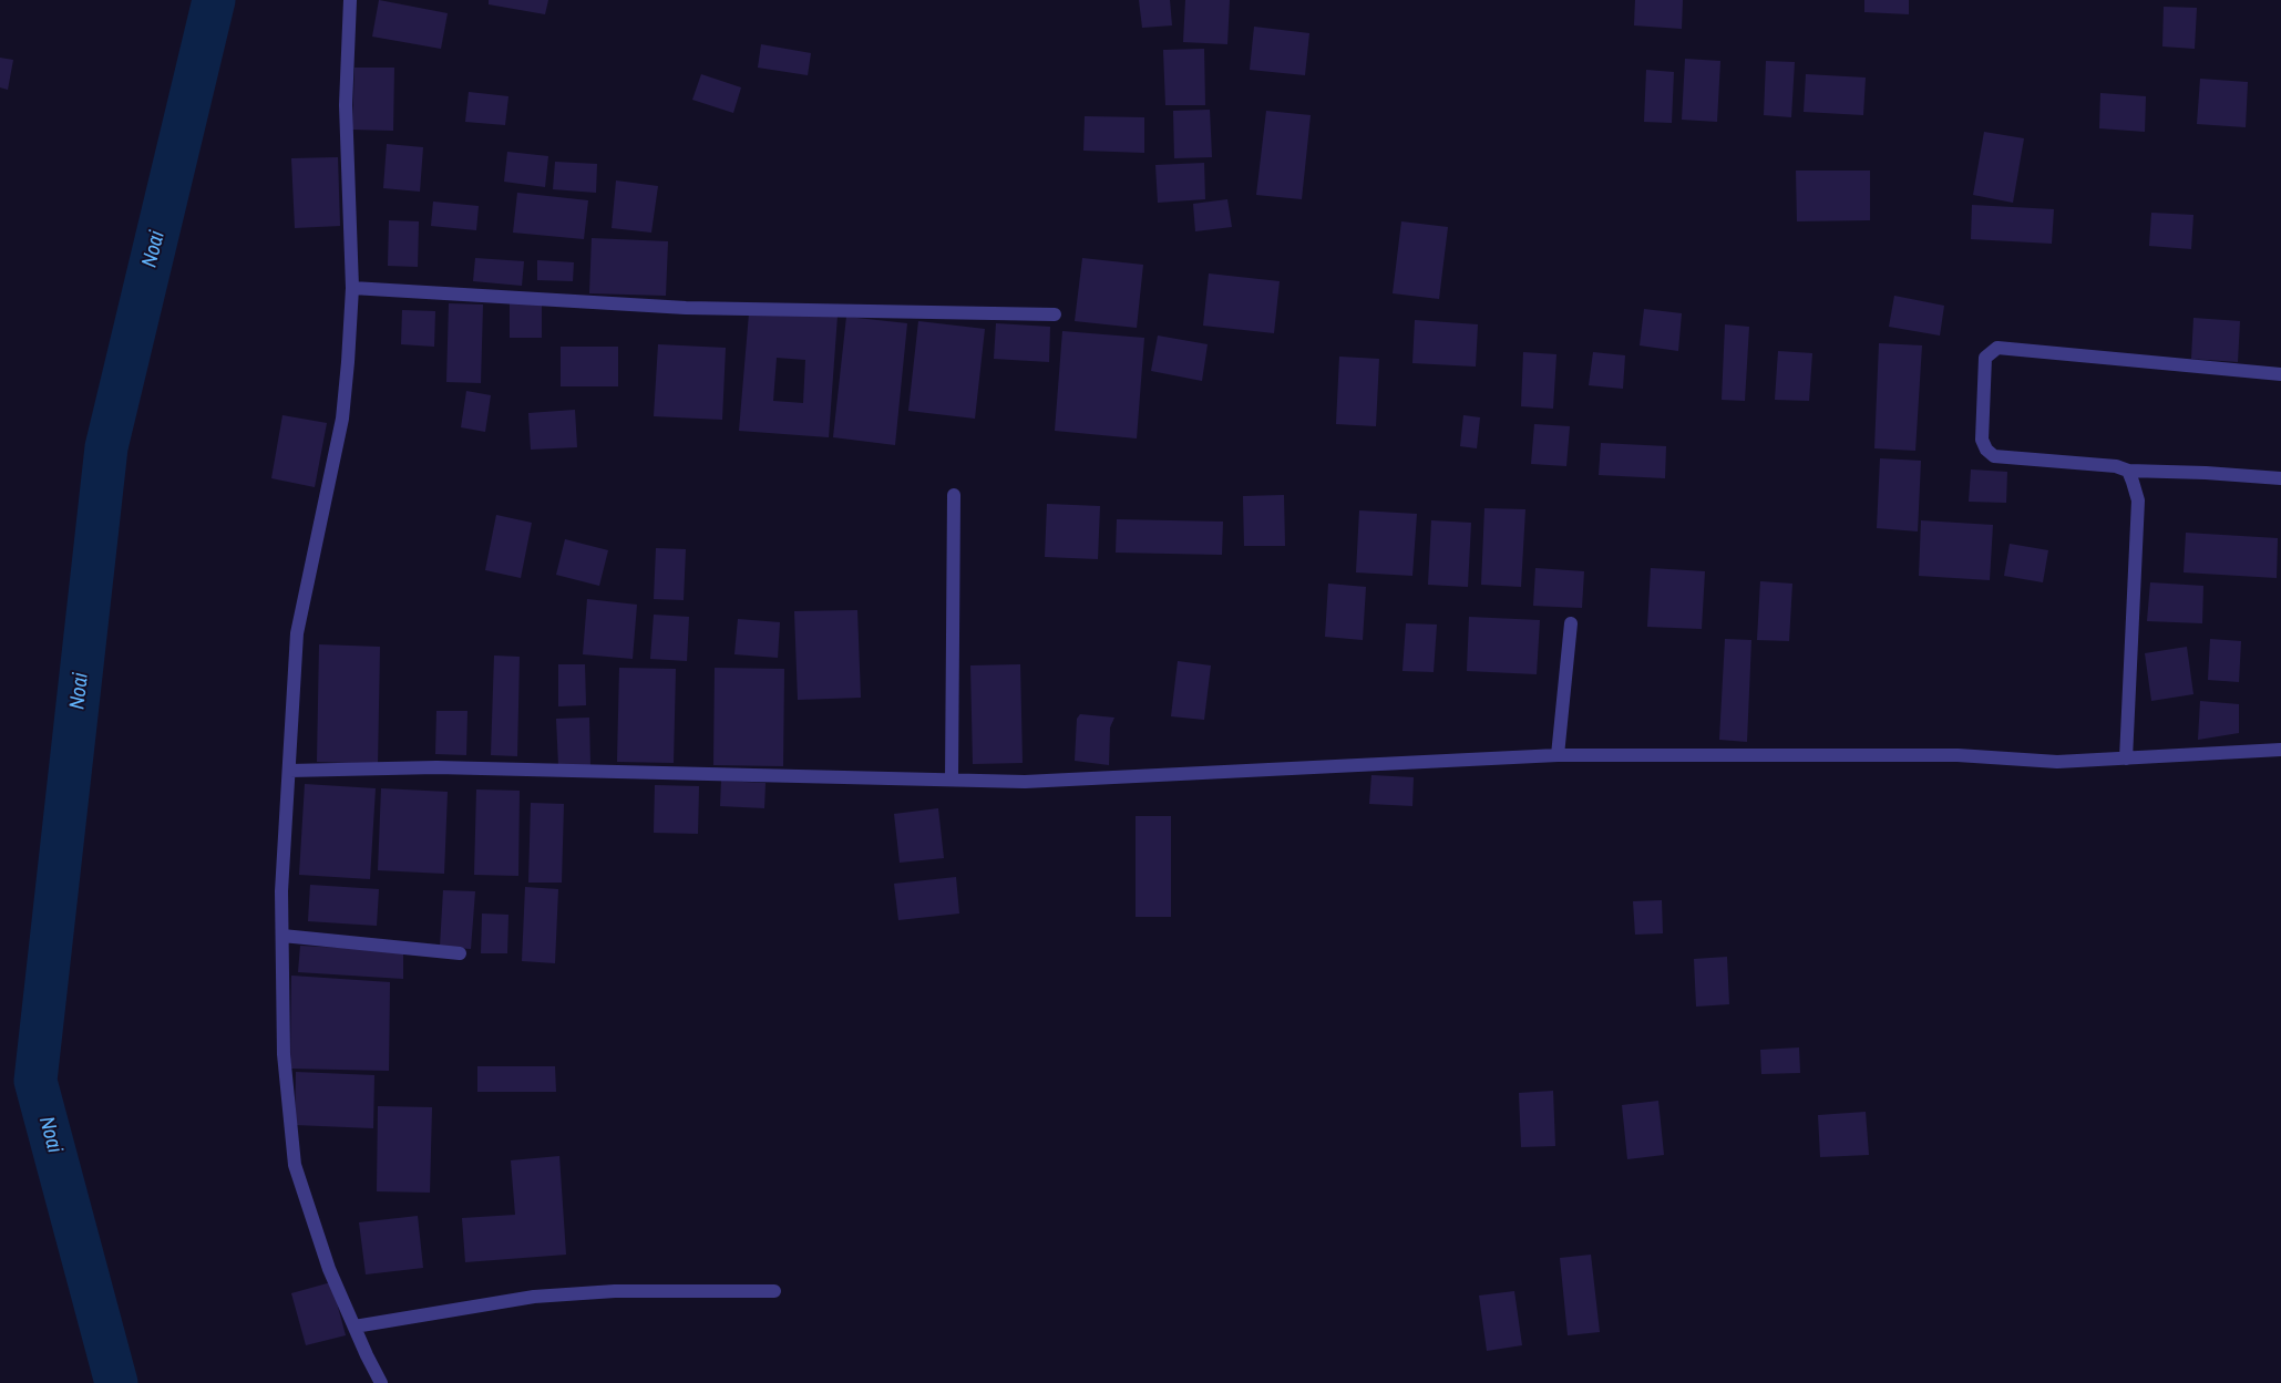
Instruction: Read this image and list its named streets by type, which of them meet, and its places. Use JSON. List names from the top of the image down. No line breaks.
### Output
{"water":["Noai"]}
